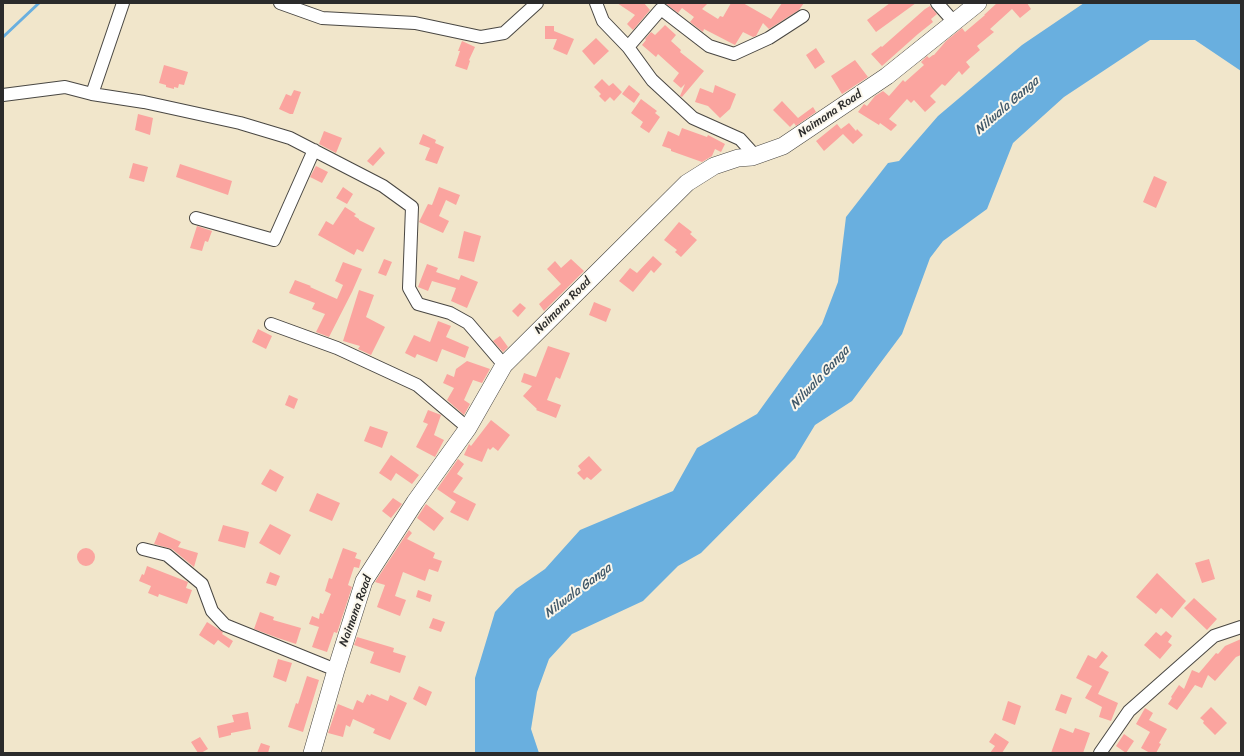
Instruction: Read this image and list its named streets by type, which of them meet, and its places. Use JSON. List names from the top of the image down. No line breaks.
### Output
{"streets":{"street":["Naimana Road"]},"water":["Nilwala Ganga"]}
